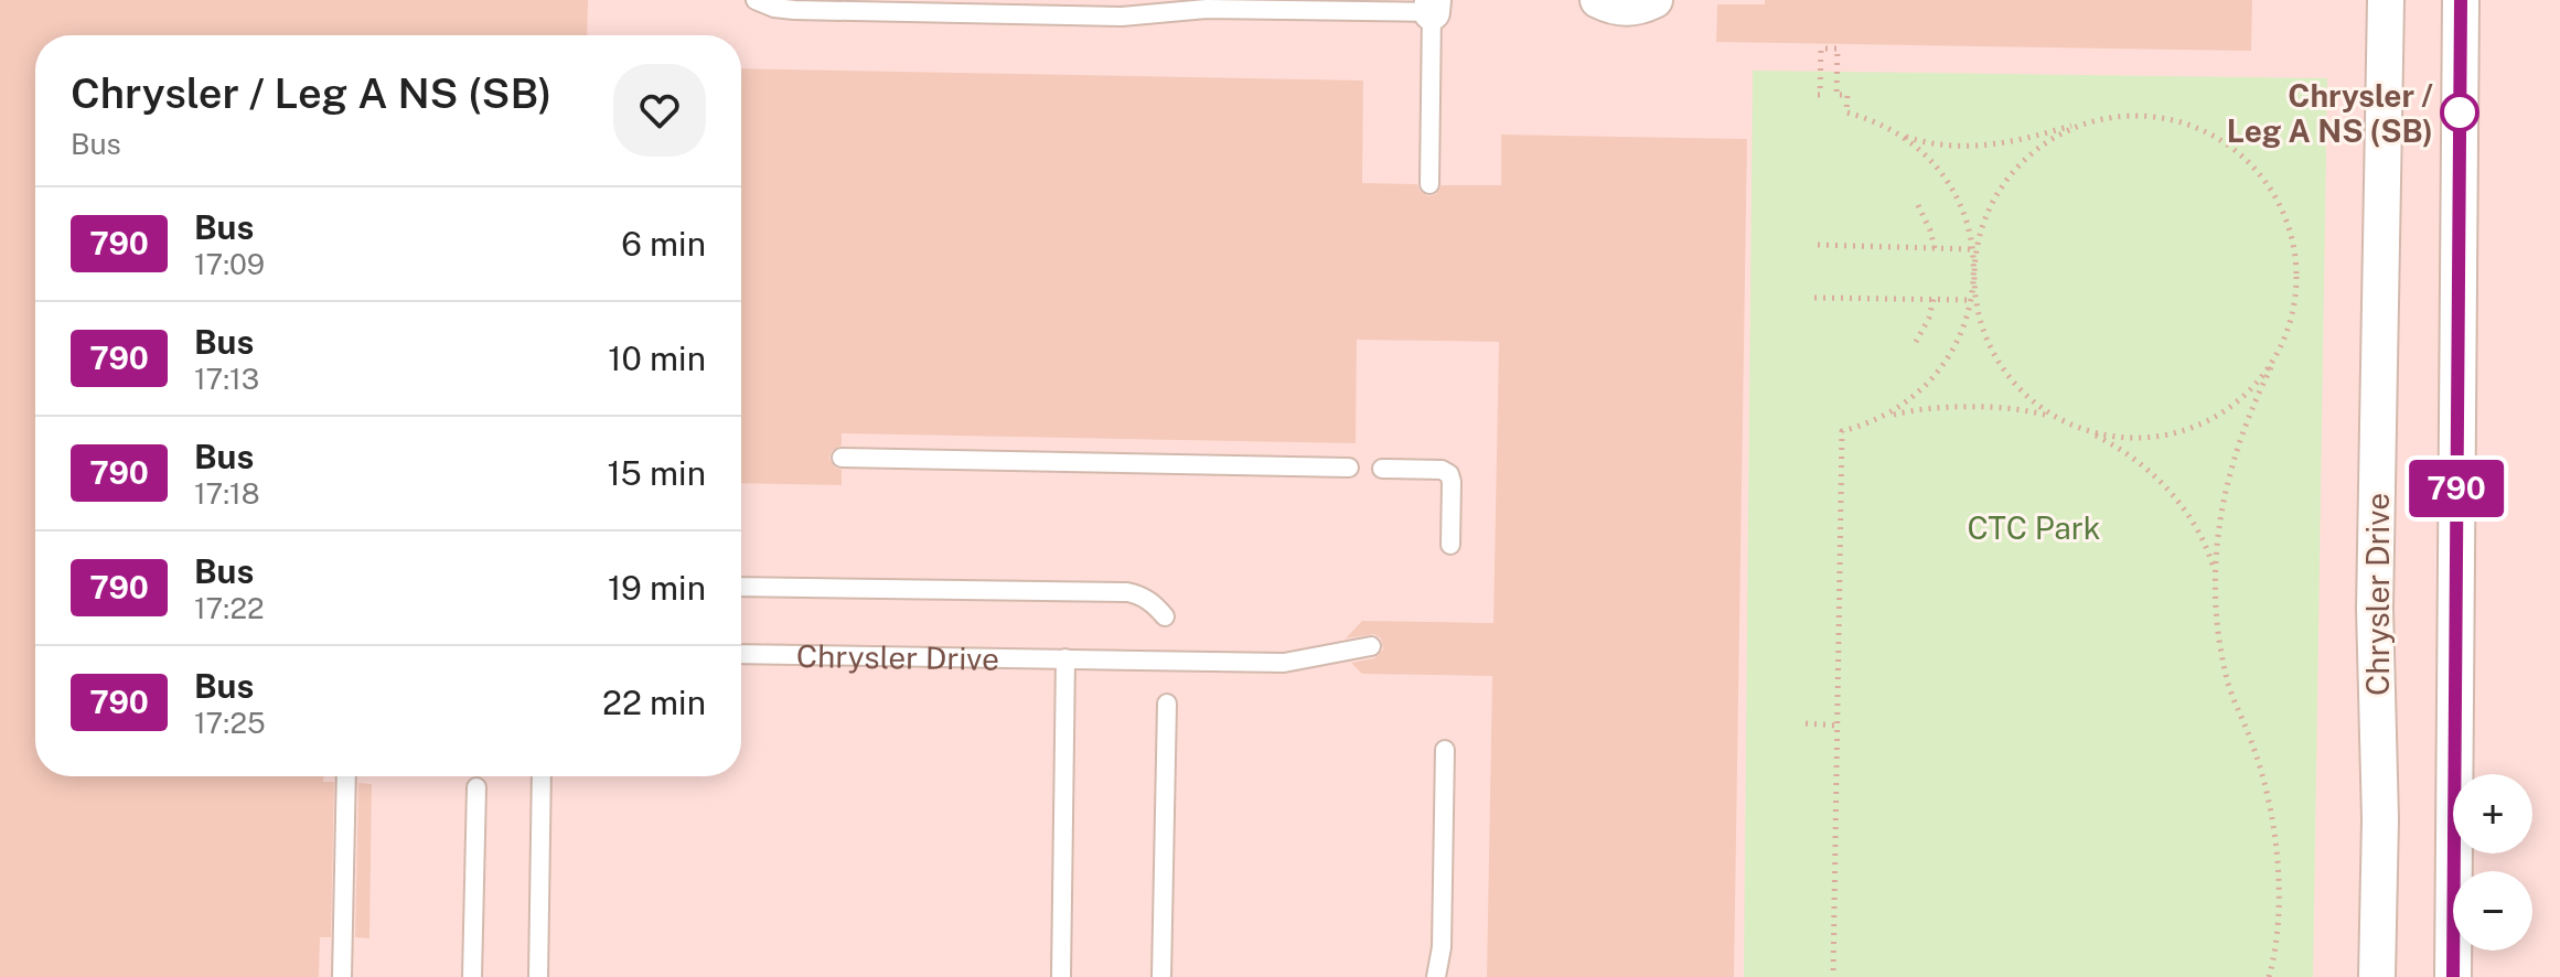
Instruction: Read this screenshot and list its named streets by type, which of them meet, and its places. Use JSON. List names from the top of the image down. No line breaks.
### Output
{"streets":{"street":["Chrysler Drive"]},"parks":["CTC Park"],"places":["Chrysler / Leg A NS (SB)"],"lines":["bus line 790"],"page":{"on_map":"790","heading":["Chrysler / Leg A NS (SB)","Bus"],"list":[{"mark":"790","name":"Bus","note":"17:09","value":"6 min"},{"mark":"790","name":"Bus","note":"17:13","value":"10 min"},{"mark":"790","name":"Bus","note":"17:18","value":"15 min"},{"mark":"790","name":"Bus","note":"17:22","value":"19 min"},{"mark":"790","name":"Bus","note":"17:25","value":"22 min"}],"map_buttons":["+","−"]}}
